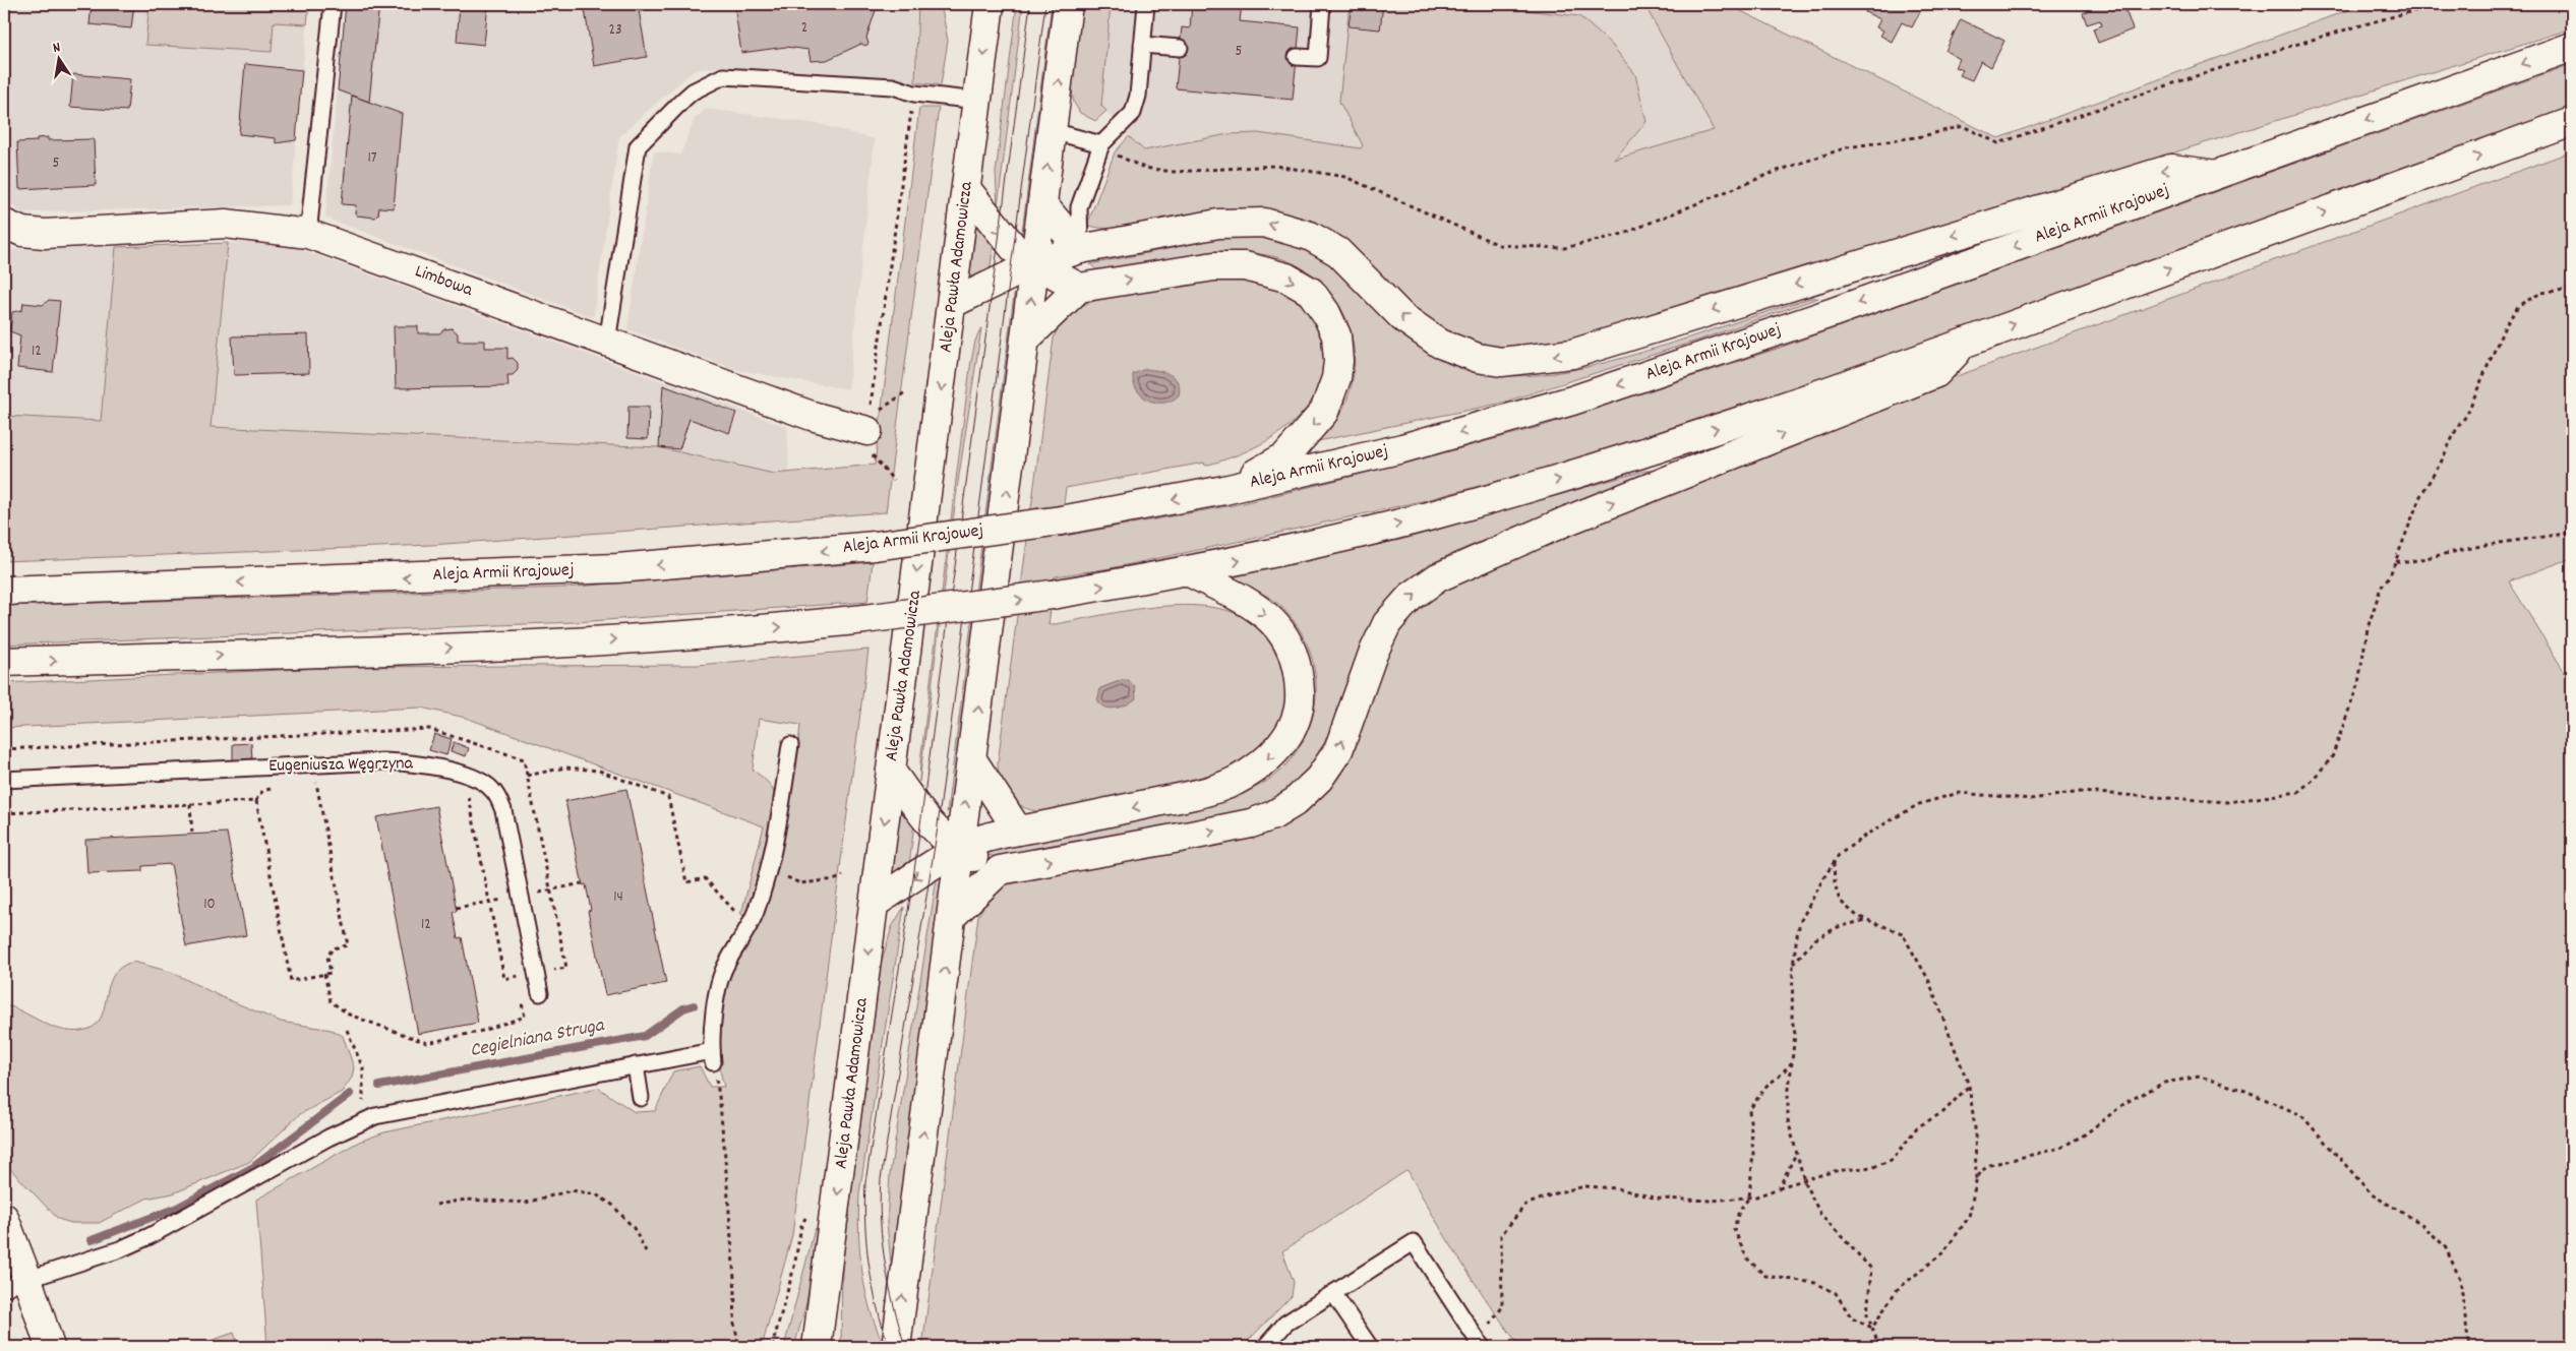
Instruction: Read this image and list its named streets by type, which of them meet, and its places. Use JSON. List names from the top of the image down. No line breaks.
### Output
{"streets":{"main road":["Aleja Armii Krajowej","Aleja Pawła Adamowicza","Limbowa"],"lane":["Eugeniusza Węgrzyna"]},"water":["Cegielniana Struga"],"house_numbers":["2","23","5","17","5","12","14","10","12"],"north":"top"}
